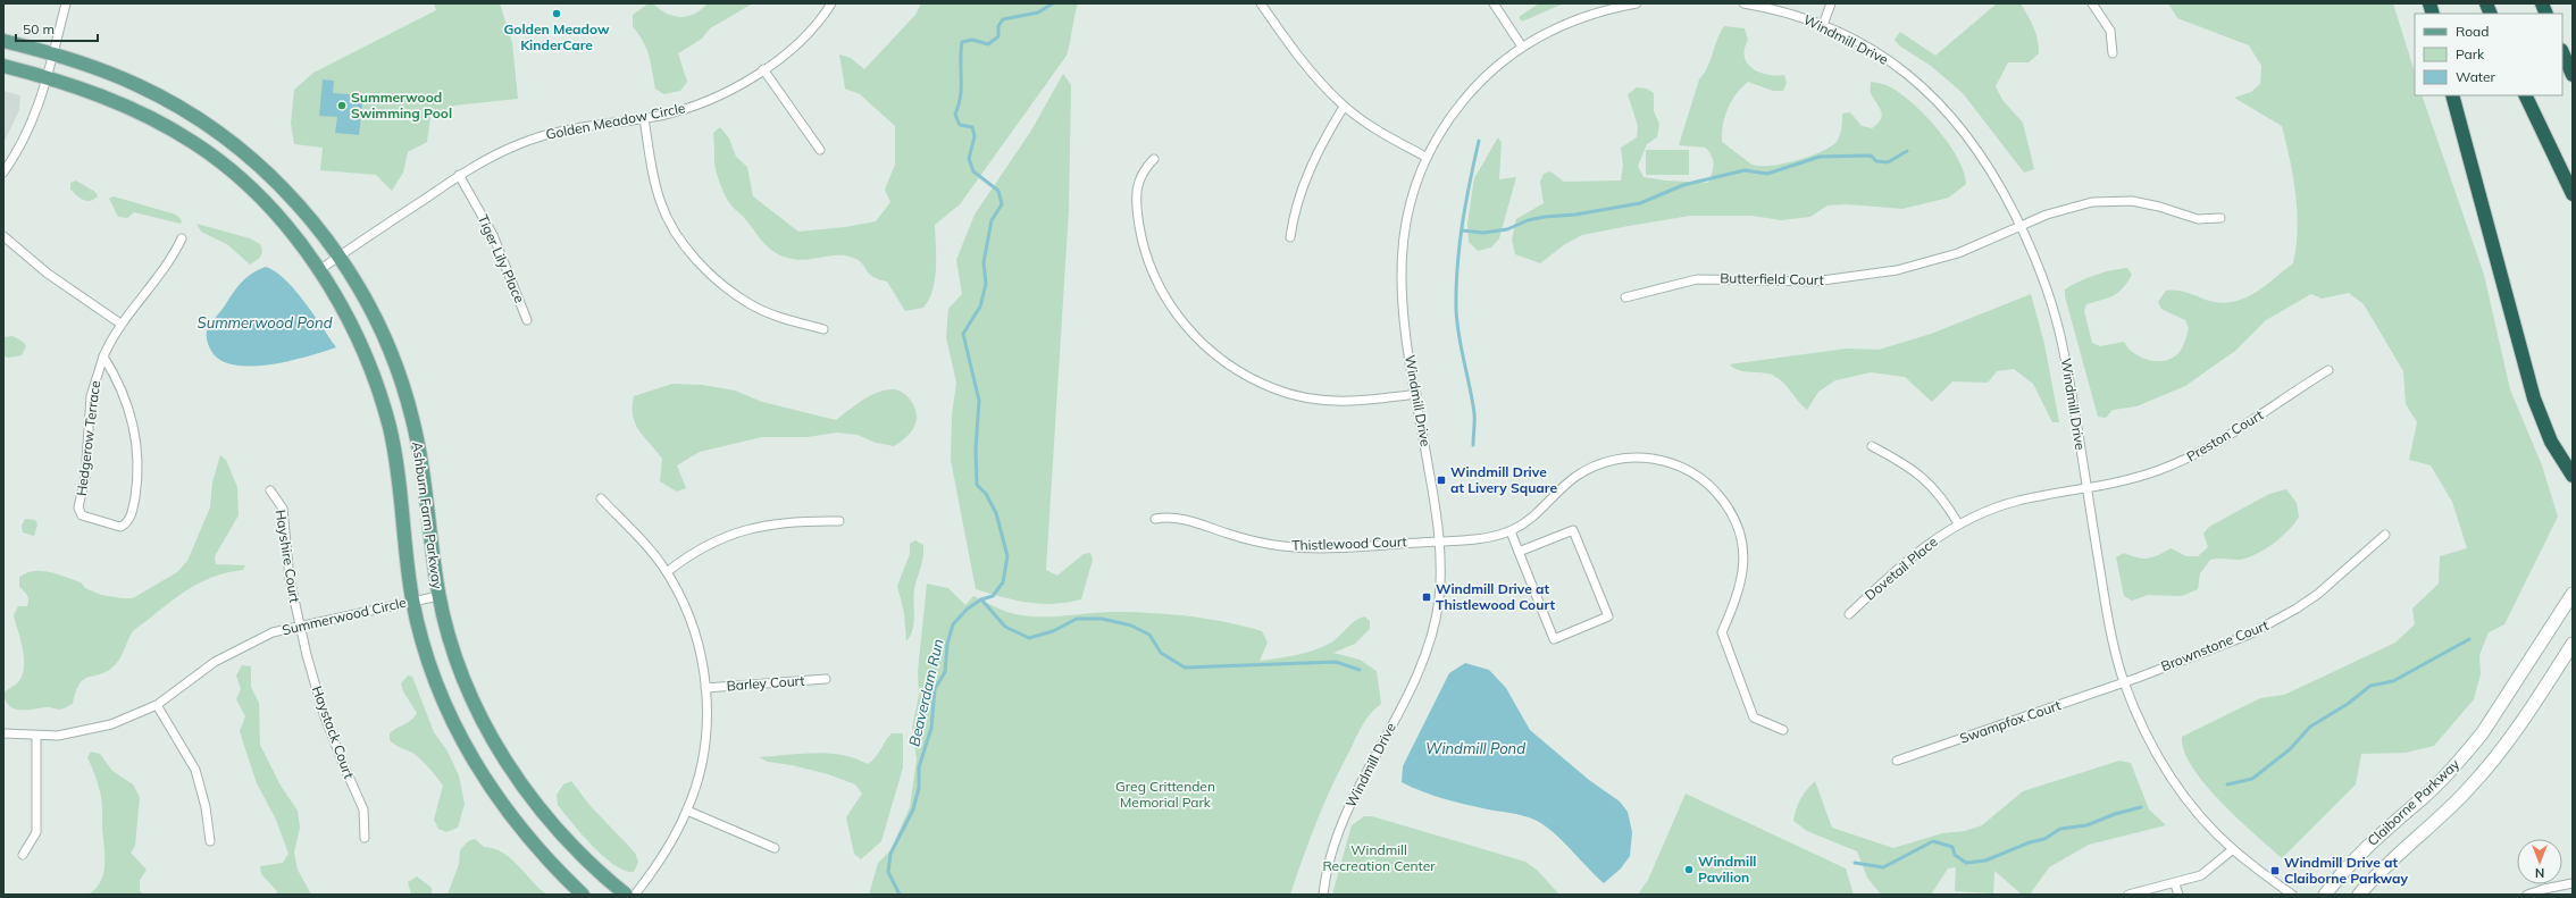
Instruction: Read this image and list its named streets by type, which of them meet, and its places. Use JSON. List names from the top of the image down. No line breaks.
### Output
{"streets":{"main road":["Ashburn Farm Parkway","Claiborne Parkway"],"street":["Windmill Drive","Golden Meadow Circle","Tiger Lily Place","Butterfield Court","Preston Court","Hedgerow Terrace","Thistlewood Court","Hayshire Court","Dovetail Place","Summerwood Circle","Brownstone Court","Barley Court","Swampfox Court","Haystack Court"]},"crossings":[["Windmill Drive","Butterfield Court"],["Windmill Drive","Preston Court"],["Windmill Drive","Thistlewood Court"],["Windmill Drive","Dovetail Place"],["Windmill Drive","Brownstone Court"],["Windmill Drive","Swampfox Court"],["Golden Meadow Circle","Tiger Lily Place"],["Golden Meadow Circle","Ashburn Farm Parkway"],["Preston Court","Dovetail Place"],["Ashburn Farm Parkway","Summerwood Circle"],["Hayshire Court","Summerwood Circle"],["Hayshire Court","Haystack Court"],["Summerwood Circle","Haystack Court"],["Brownstone Court","Swampfox Court"]],"water":["Summerwood Pond","Beaverdam Run","Windmill Pond"],"parks":["Greg Crittenden Memorial Park","Windmill Recreation Center"],"places":{"other":["Golden Meadow KinderCare","Summerwood Swimming Pool","Windmill Pavilion"],"transit":["Windmill Drive at Livery Square","Windmill Drive at Thistlewood Court","Windmill Drive at Claiborne Parkway"]},"legend":["Road","Park","Water"],"scale_bar":"50 m","north":"bottom"}
